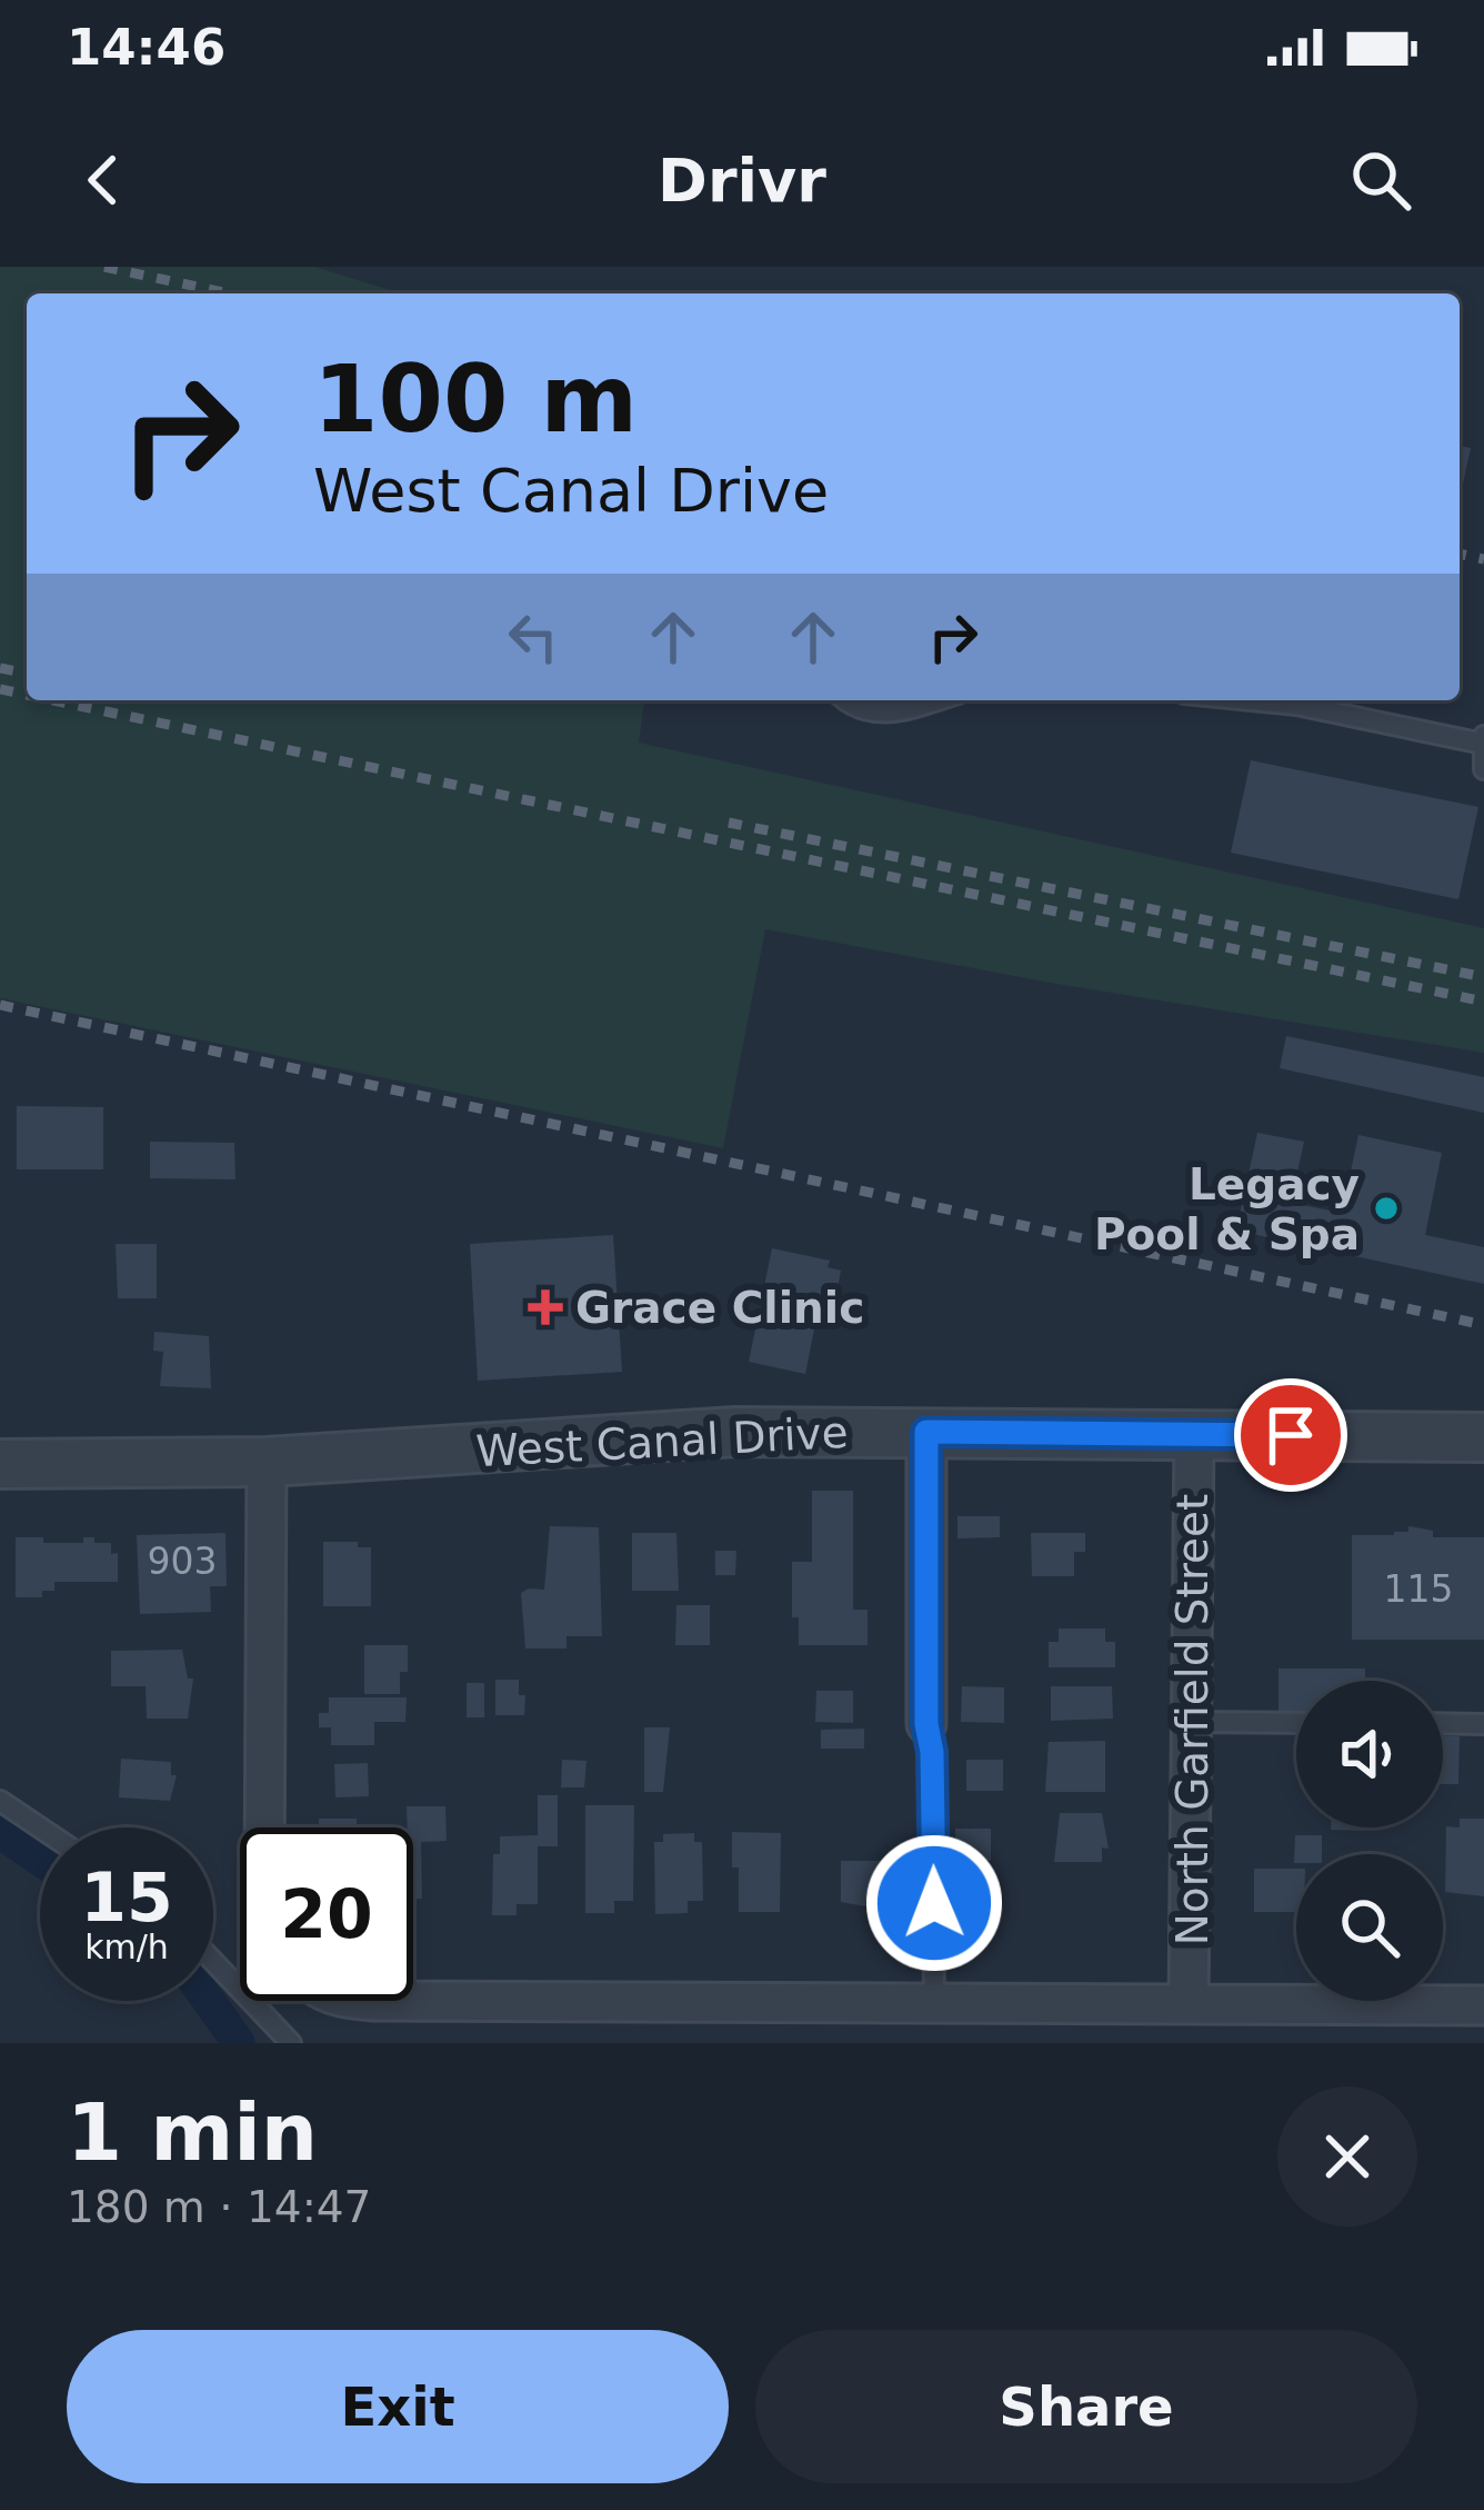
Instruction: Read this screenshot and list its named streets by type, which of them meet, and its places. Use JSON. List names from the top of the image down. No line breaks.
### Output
{"streets":{"street":["West Canal Drive","North Garfield Street"]},"crossings":[["West Canal Drive","North Garfield Street"]],"places":{"other":["Legacy Pool & Spa"],"health":["Grace Clinic"]},"house_numbers":["903","115"],"page":{"status":"14:46","header":"Drivr","turn":["100 m","West Canal Drive"],"speed":"15 km/h","limit":"20","heading":["1 min","180 m · 14:47"],"buttons":["Exit","Share"]}}
